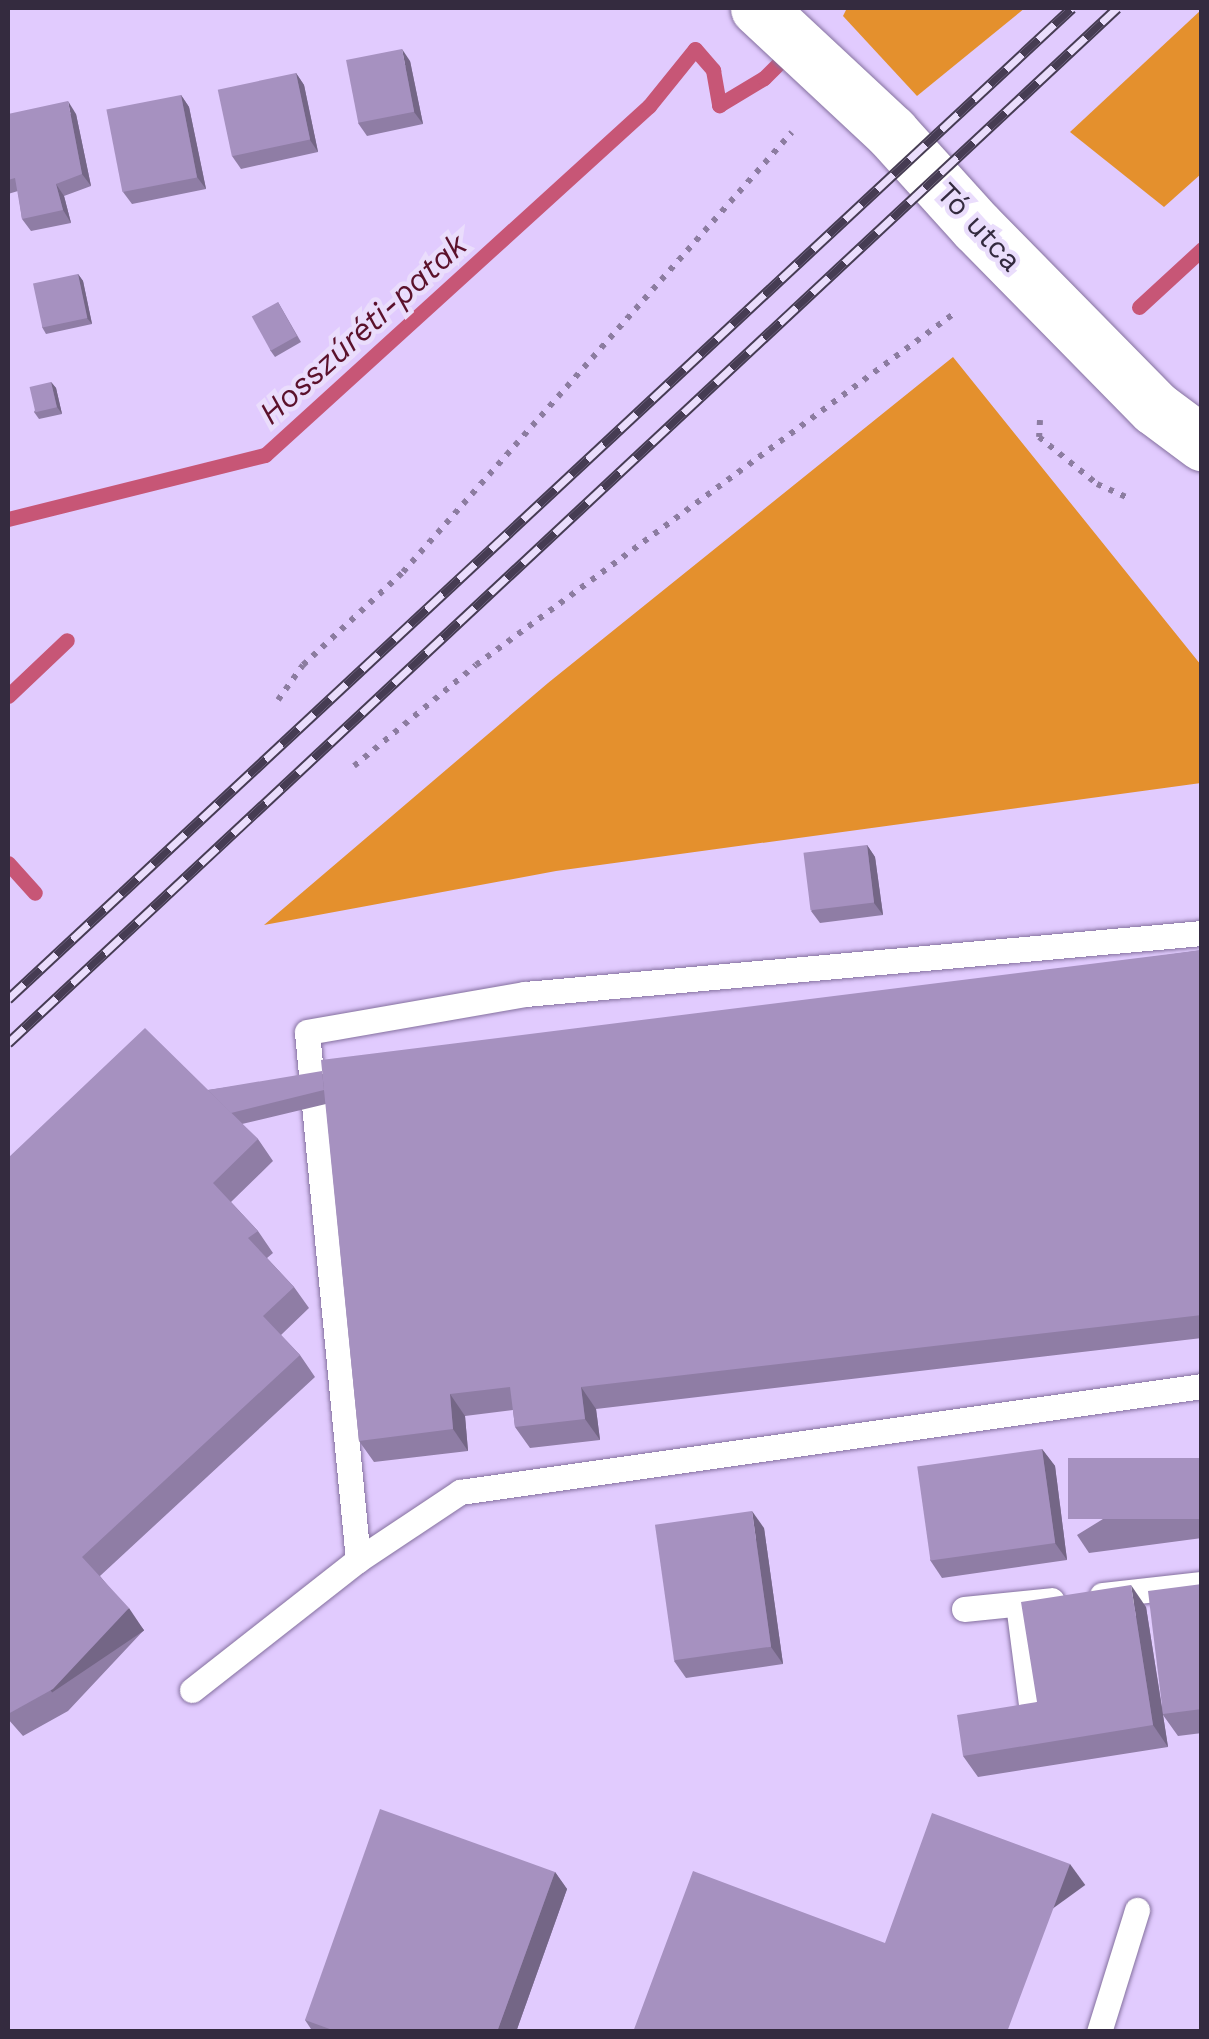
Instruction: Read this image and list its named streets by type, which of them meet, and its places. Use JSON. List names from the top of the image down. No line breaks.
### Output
{"streets":{"main road":["Tó utca"]},"water":["Hosszúréti-patak"]}
